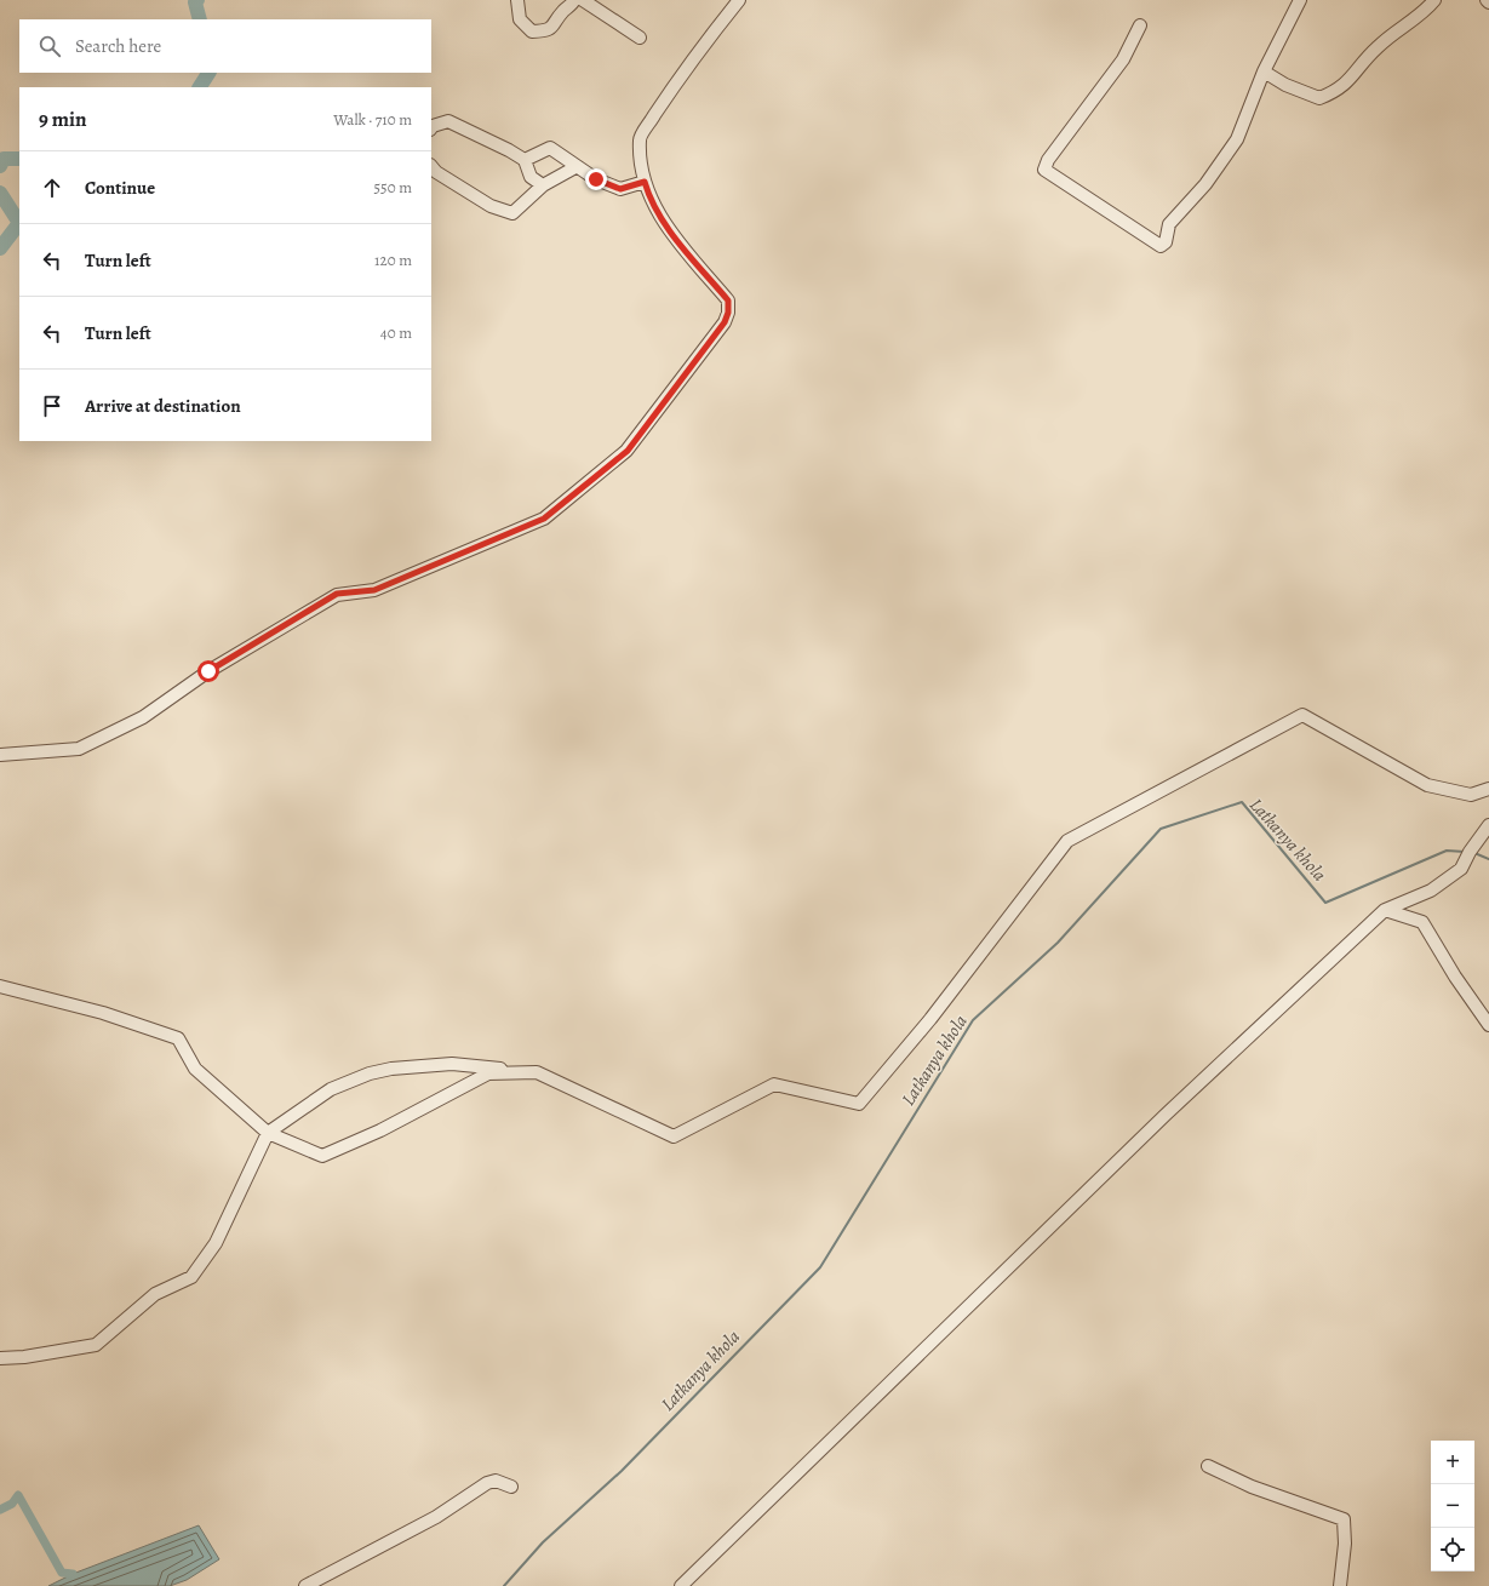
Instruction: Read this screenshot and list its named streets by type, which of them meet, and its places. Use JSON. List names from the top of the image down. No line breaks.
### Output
{"water":["Latkanya khola"],"page":{"search":"Search here","heading":["9 min","Walk · 710 m"],"list":[["Continue","550 m"],["Turn left","120 m"],["Turn left","40 m"],"Arrive at destination"],"map_buttons":["+","−"]}}
